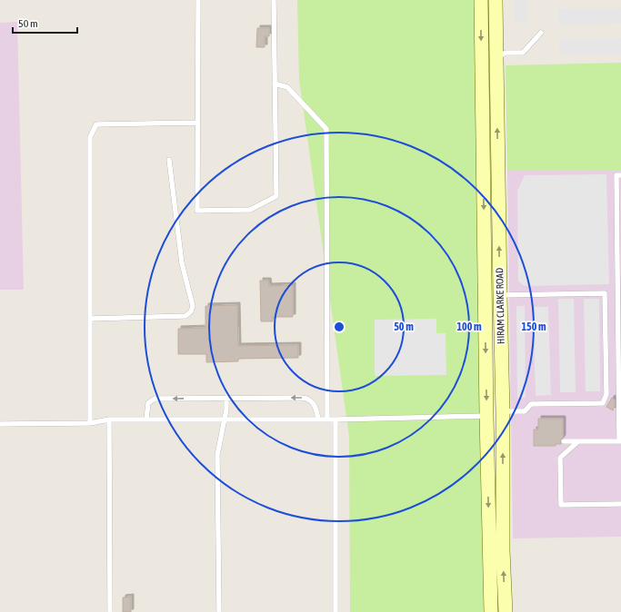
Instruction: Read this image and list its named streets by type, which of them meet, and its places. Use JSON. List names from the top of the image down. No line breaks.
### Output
{"streets":{"main road":["HIRAM CLARKE ROAD"]},"scale_bar":"50 m","rings":["50 m","100 m","150 m"]}
